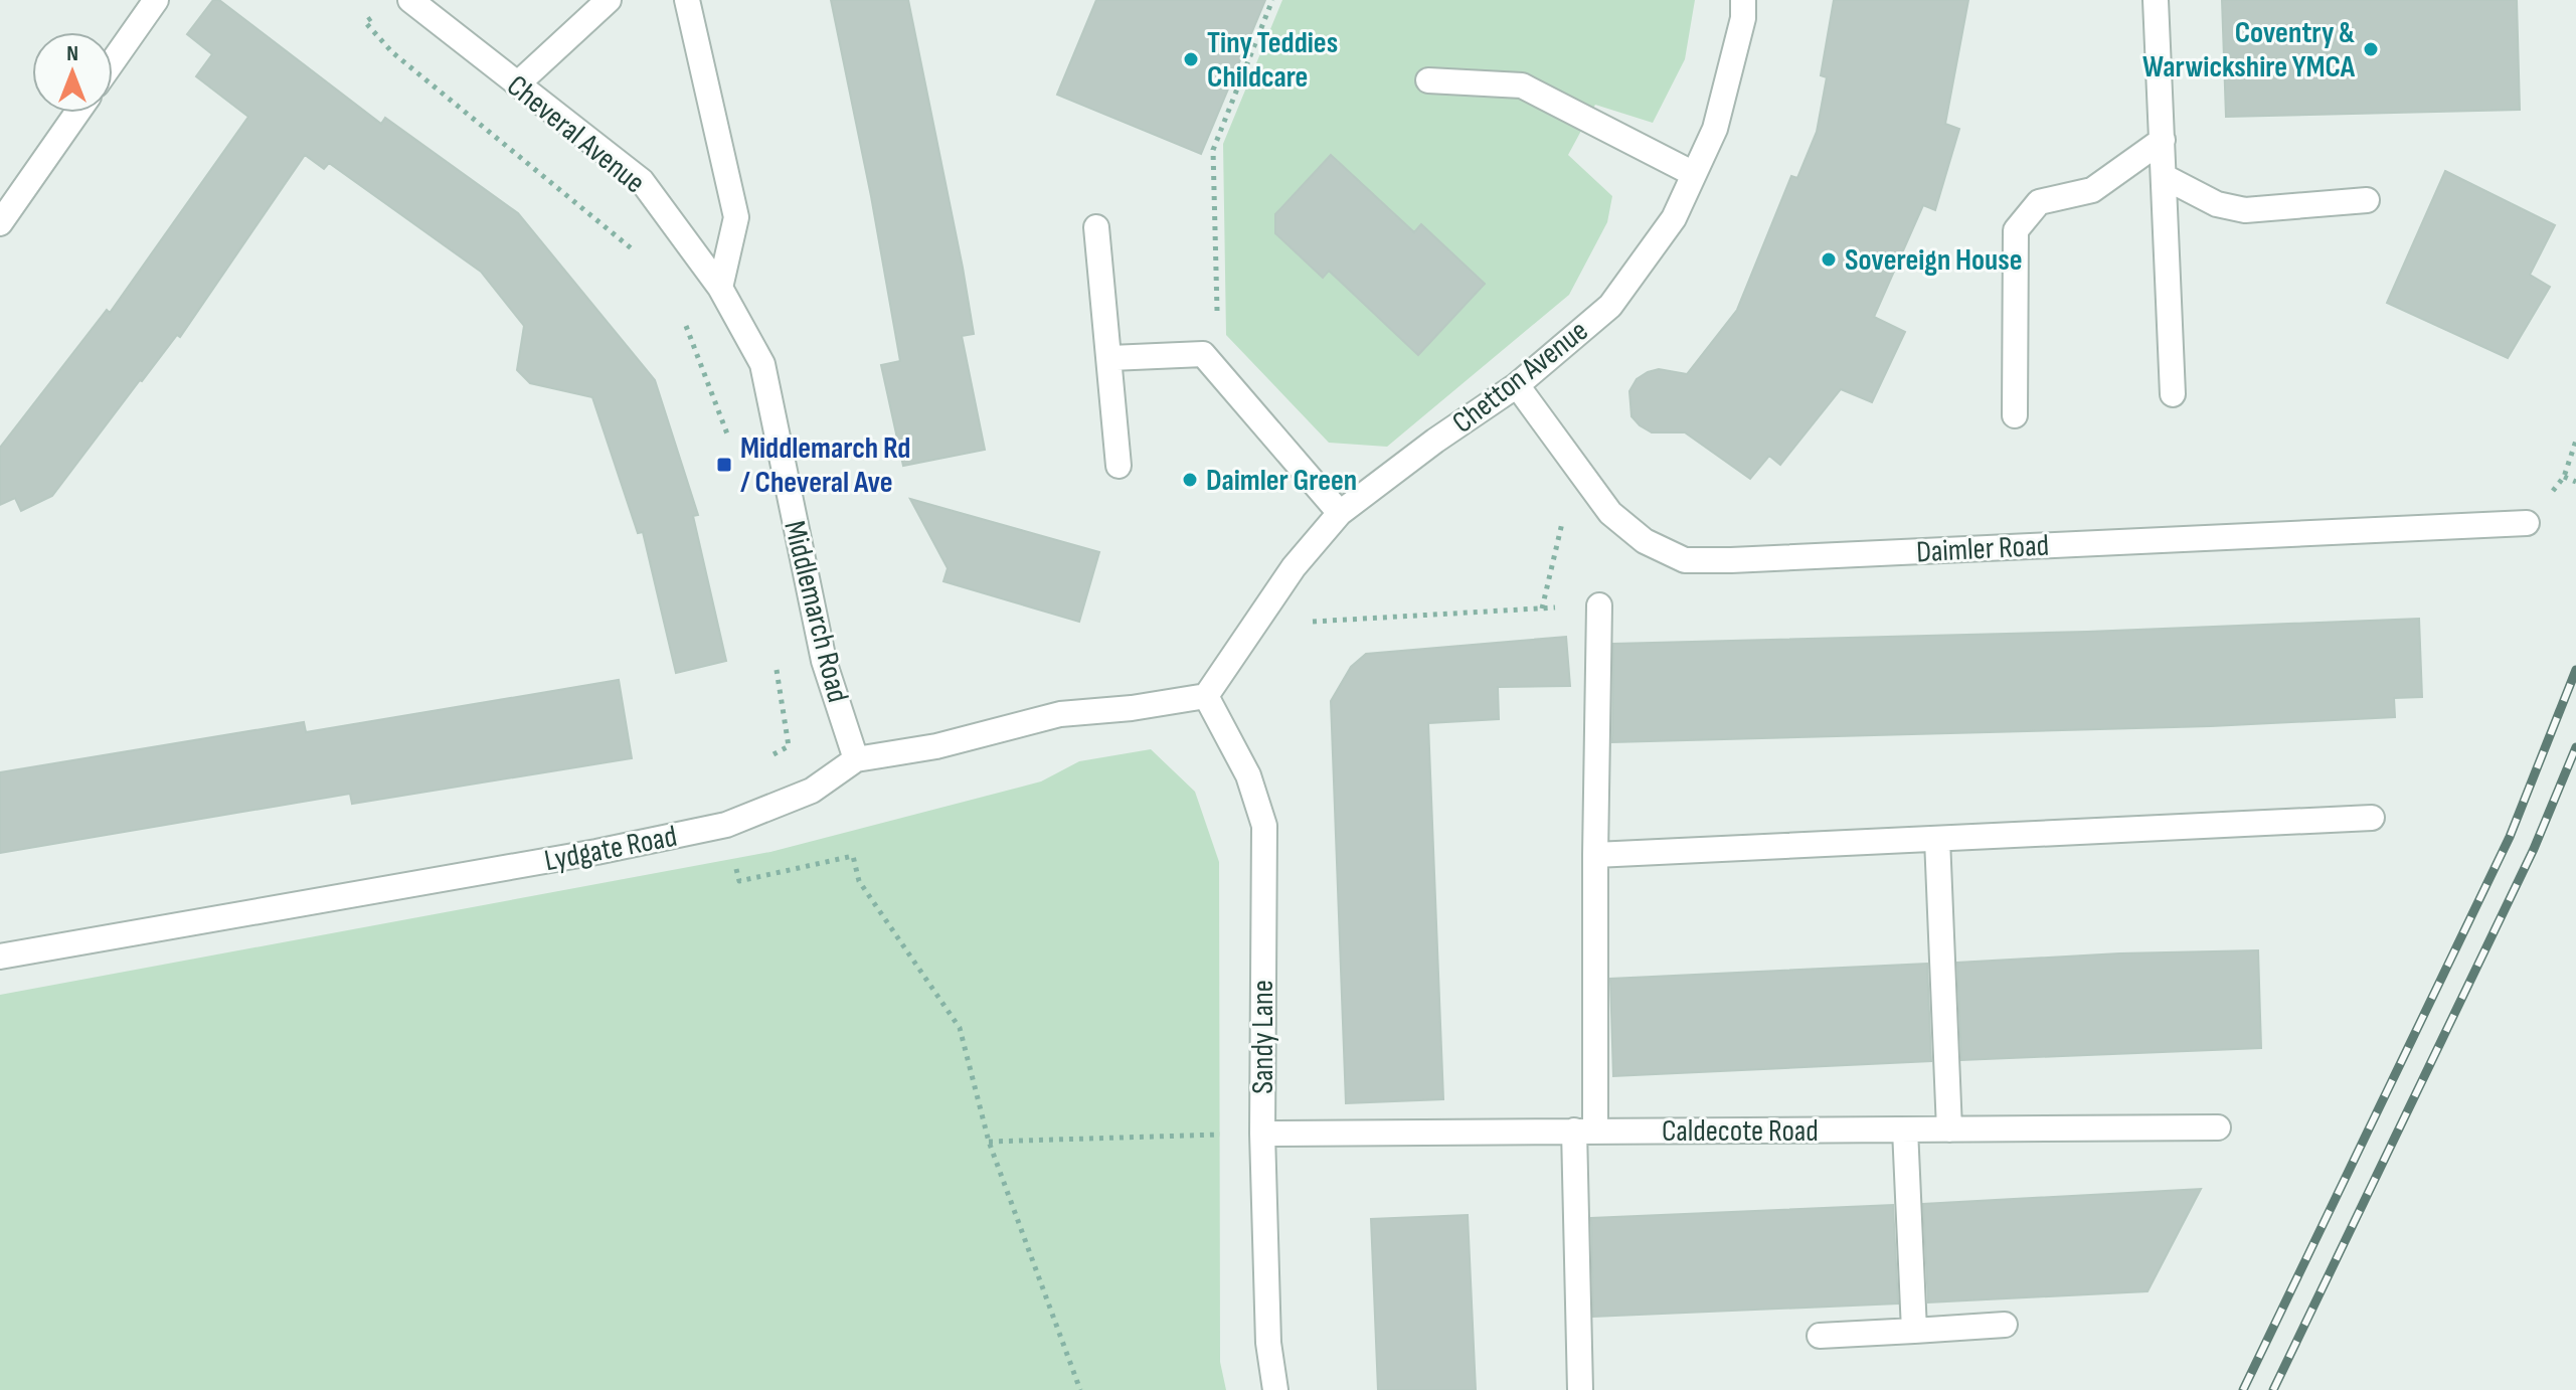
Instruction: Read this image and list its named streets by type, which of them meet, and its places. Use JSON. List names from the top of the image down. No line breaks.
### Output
{"streets":{"street":["Cheveral Avenue","Chetton Avenue","Daimler Road","Middlemarch Road","Lydgate Road","Sandy Lane","Caldecote Road"]},"crossings":[["Cheveral Avenue","Middlemarch Road"],["Chetton Avenue","Daimler Road"],["Chetton Avenue","Lydgate Road"],["Chetton Avenue","Sandy Lane"],["Middlemarch Road","Lydgate Road"],["Lydgate Road","Sandy Lane"],["Sandy Lane","Caldecote Road"]],"places":{"other":["Coventry & Warwickshire YMCA","Tiny Teddies Childcare","Sovereign House","Daimler Green"],"transit":["Middlemarch Rd / Cheveral Ave"]},"north":"top"}
